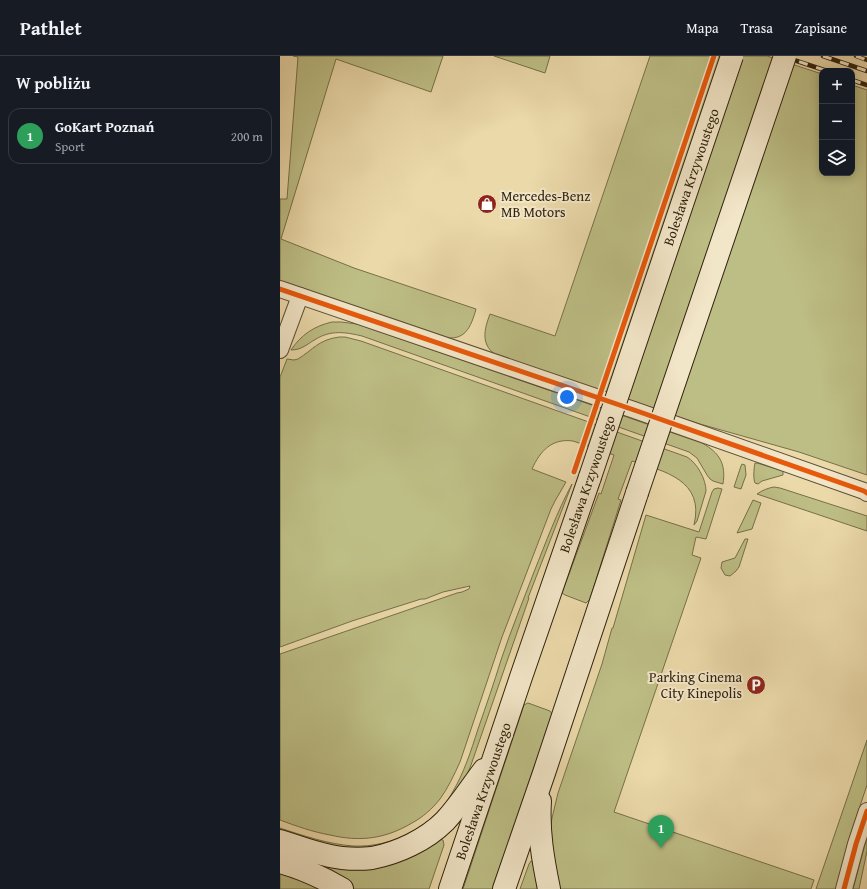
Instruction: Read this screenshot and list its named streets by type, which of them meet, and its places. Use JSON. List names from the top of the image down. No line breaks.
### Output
{"streets":{"main road":["Bolesława Krzywoustego"]},"places":{"shop":["Mercedes-Benz MB Motors"],"parking":["Parking Cinema City Kinepolis"]},"page":{"header":"Pathlet","nav":["Mapa","Trasa","Zapisane"],"heading":"W pobliżu","map_buttons":["+","−"],"list":[{"mark":"1","name":"GoKart Poznań","note":"Sport","value":"200 m"}],"pins":"1"}}
